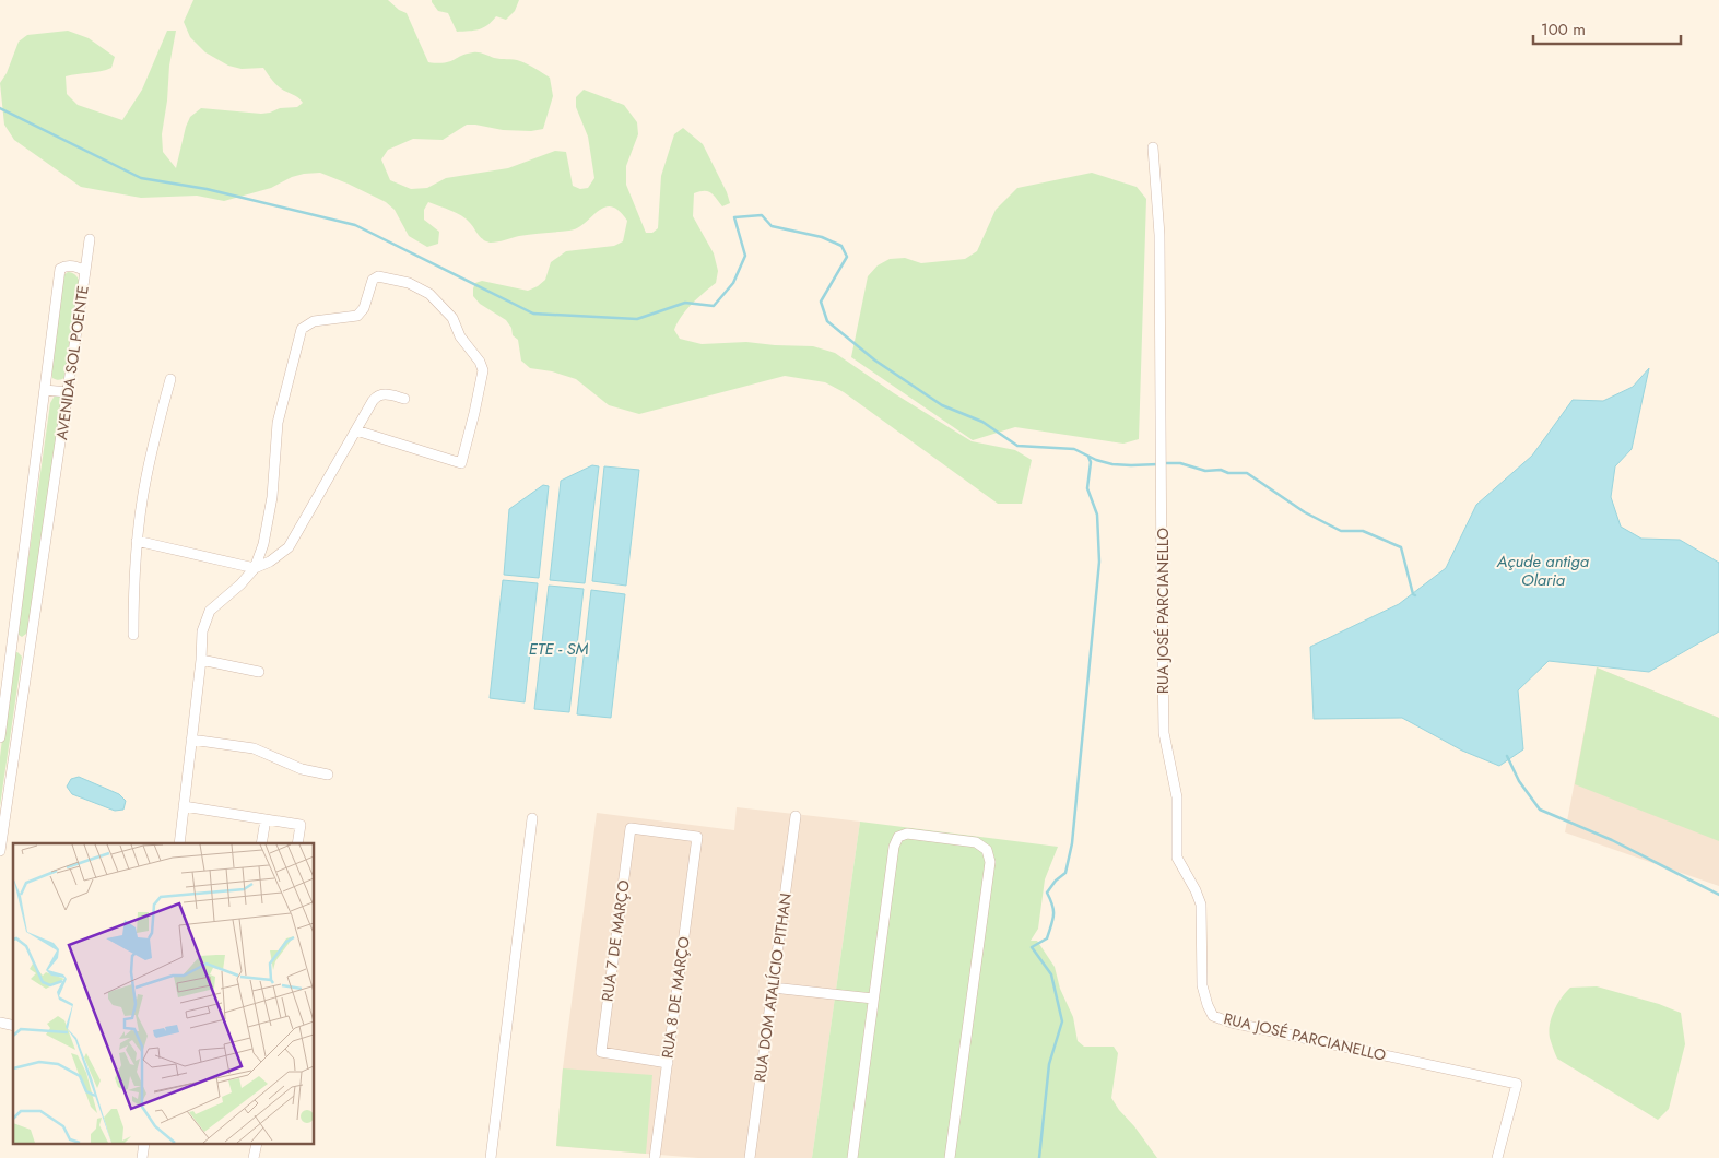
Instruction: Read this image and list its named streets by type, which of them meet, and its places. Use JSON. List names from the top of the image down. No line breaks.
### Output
{"streets":{"street":["AVENIDA SOL POENTE","RUA JOSÉ PARCIANELLO","RUA 7 DE MARÇO","RUA DOM ATALÍCIO PITHAN","RUA 8 DE MARÇO"]},"crossings":[["RUA 7 DE MARÇO","RUA 8 DE MARÇO"]],"water":["Açude antiga Olaria","ETE - SM"],"scale_bar":"100 m"}
